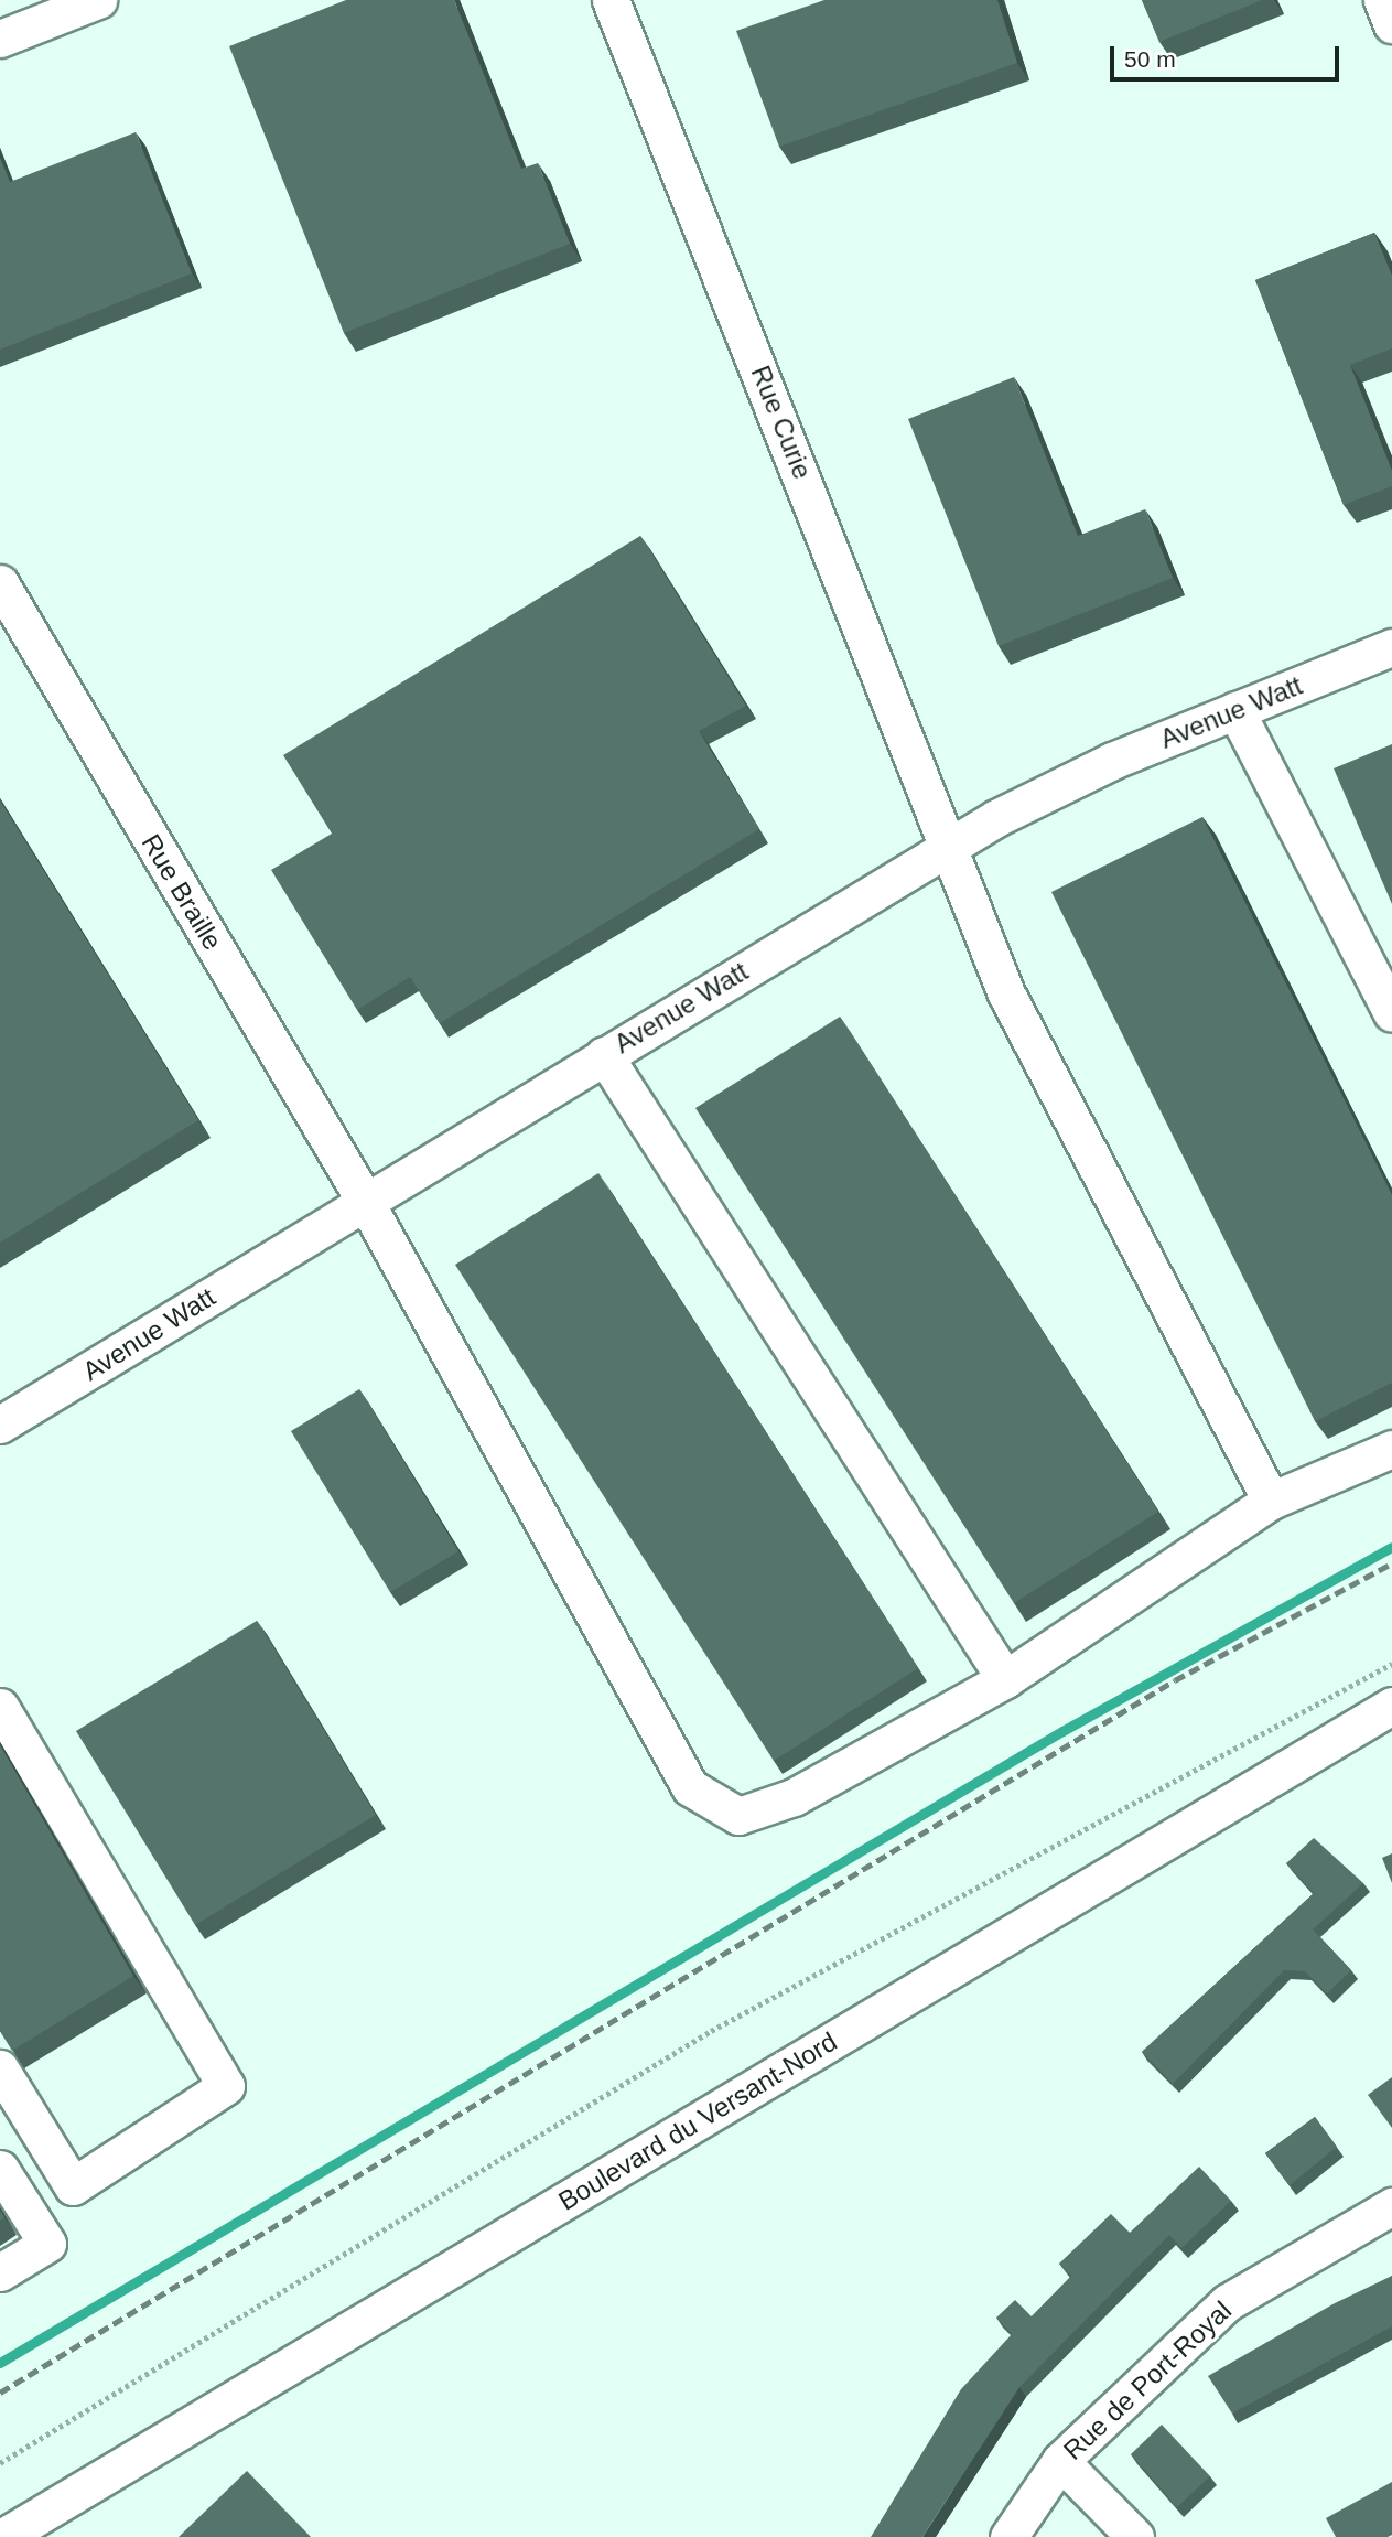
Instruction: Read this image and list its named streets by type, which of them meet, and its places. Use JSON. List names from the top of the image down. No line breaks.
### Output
{"streets":{"street":["Rue Curie","Avenue Watt","Rue Braille","Boulevard du Versant-Nord","Rue de Port-Royal"]},"crossings":[["Rue Curie","Avenue Watt"],["Rue Curie","Rue Braille"],["Avenue Watt","Rue Braille"]],"scale_bar":"50 m"}
